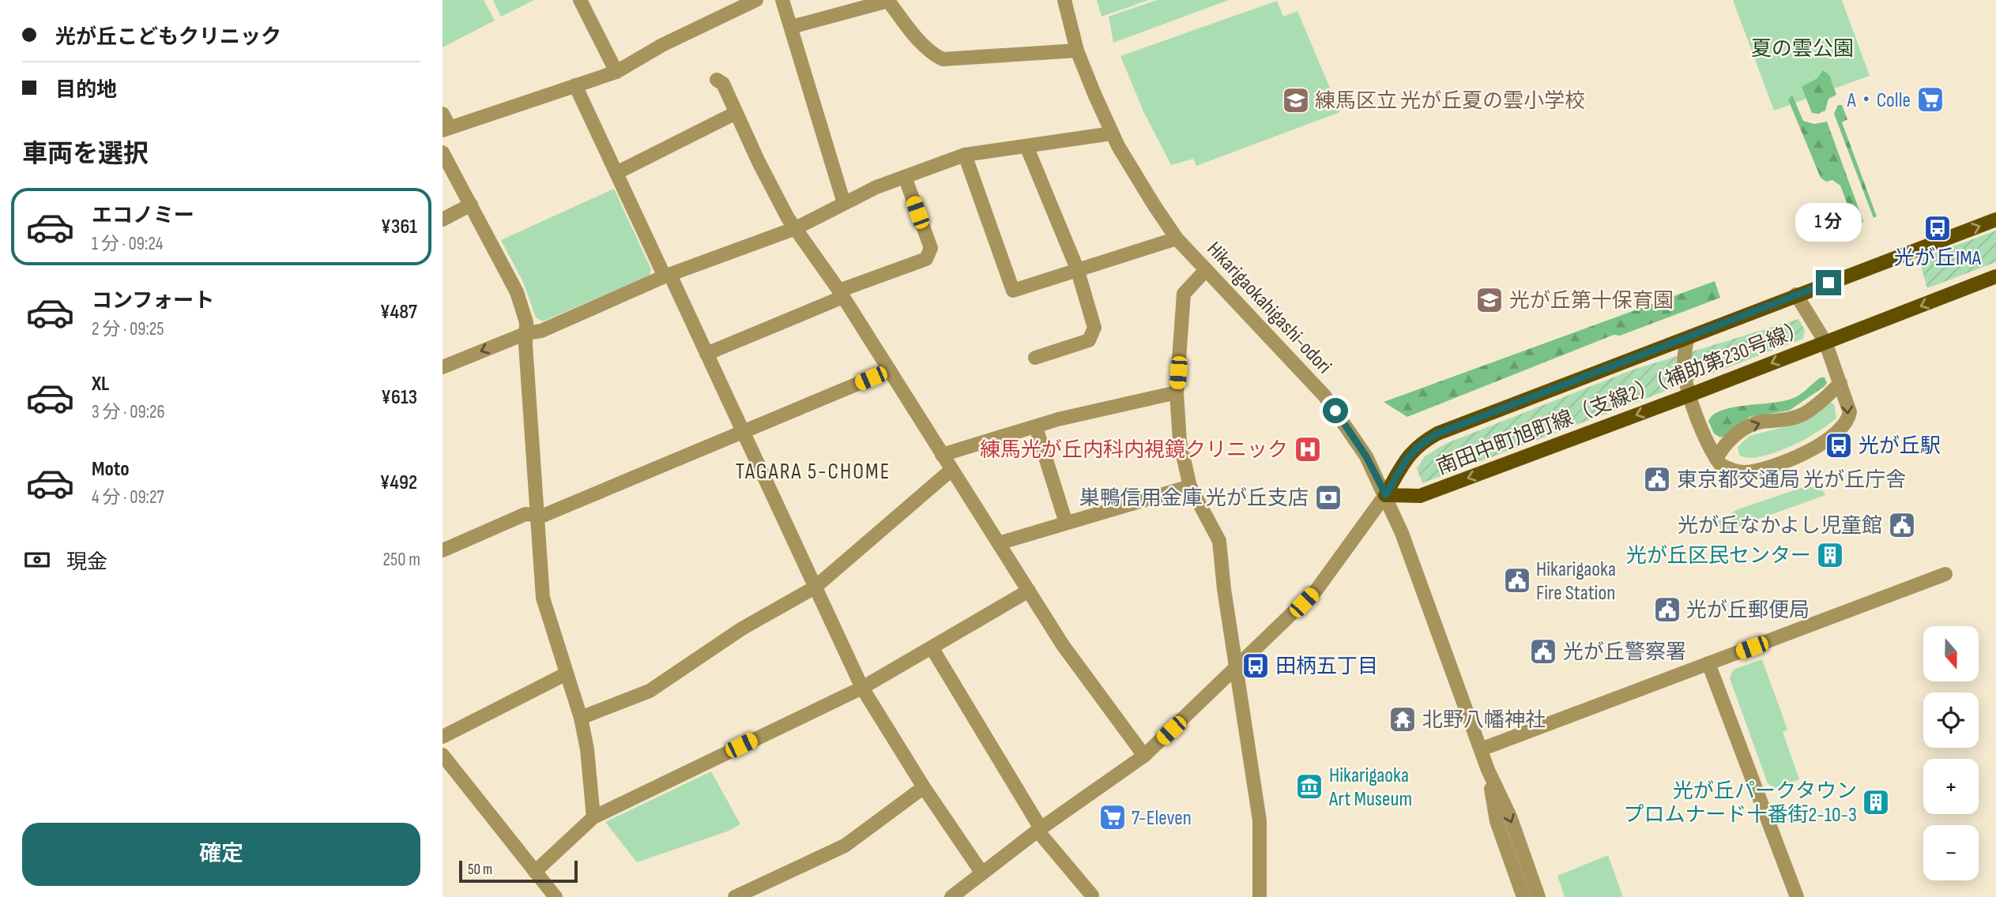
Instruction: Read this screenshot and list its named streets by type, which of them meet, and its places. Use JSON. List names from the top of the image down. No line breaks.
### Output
{"streets":{"main road":["南田中町旭町線（支線2）（補助第230号線）"],"street":["Hikarigaokahigashi-odori"]},"crossings":[["Hikarigaokahigashi-odori","南田中町旭町線（支線2）（補助第230号線）"]],"districts":["TAGARA 5-CHOME"],"parks":["夏の雲公園"],"places":{"supermarket":["A・Colle","7-Eleven"],"school or university":["練馬区立 光が丘夏の雲小学校","光が丘第十保育園"],"bus stop":["光が丘IMA","光が丘駅","田柄五丁目"],"hospital":["練馬光が丘内科内視鏡クリニック"],"public building":["東京都交通局 光が丘庁舎","光が丘なかよし児童館","Hikarigaoka Fire Station","光が丘郵便局","光が丘警察署"],"bank":["巣鴨信用金庫 光が丘支店"],"building":["光が丘区民センター","光が丘パークタウン プロムナード十番街2-10-3"],"temple":["北野八幡神社"],"museum":["Hikarigaoka Art Museum"]},"scale_bar":"50 m","north":"bottom","page":{"banner":["光が丘こどもクリニック","目的地"],"heading":"車両を選択","list":[{"name":"エコノミー","note":"1 分 · 09:24","value":"¥361"},{"name":"コンフォート","note":"2 分 · 09:25","value":"¥487"},{"name":"XL","note":"3 分 · 09:26","value":"¥613"},{"name":"Moto","note":"4 分 · 09:27","value":"¥492"}],"bubble":"1 分","pay":["現金","250 m"],"map_buttons":["+","−"],"buttons":"確定","scale":"50 m"}}
